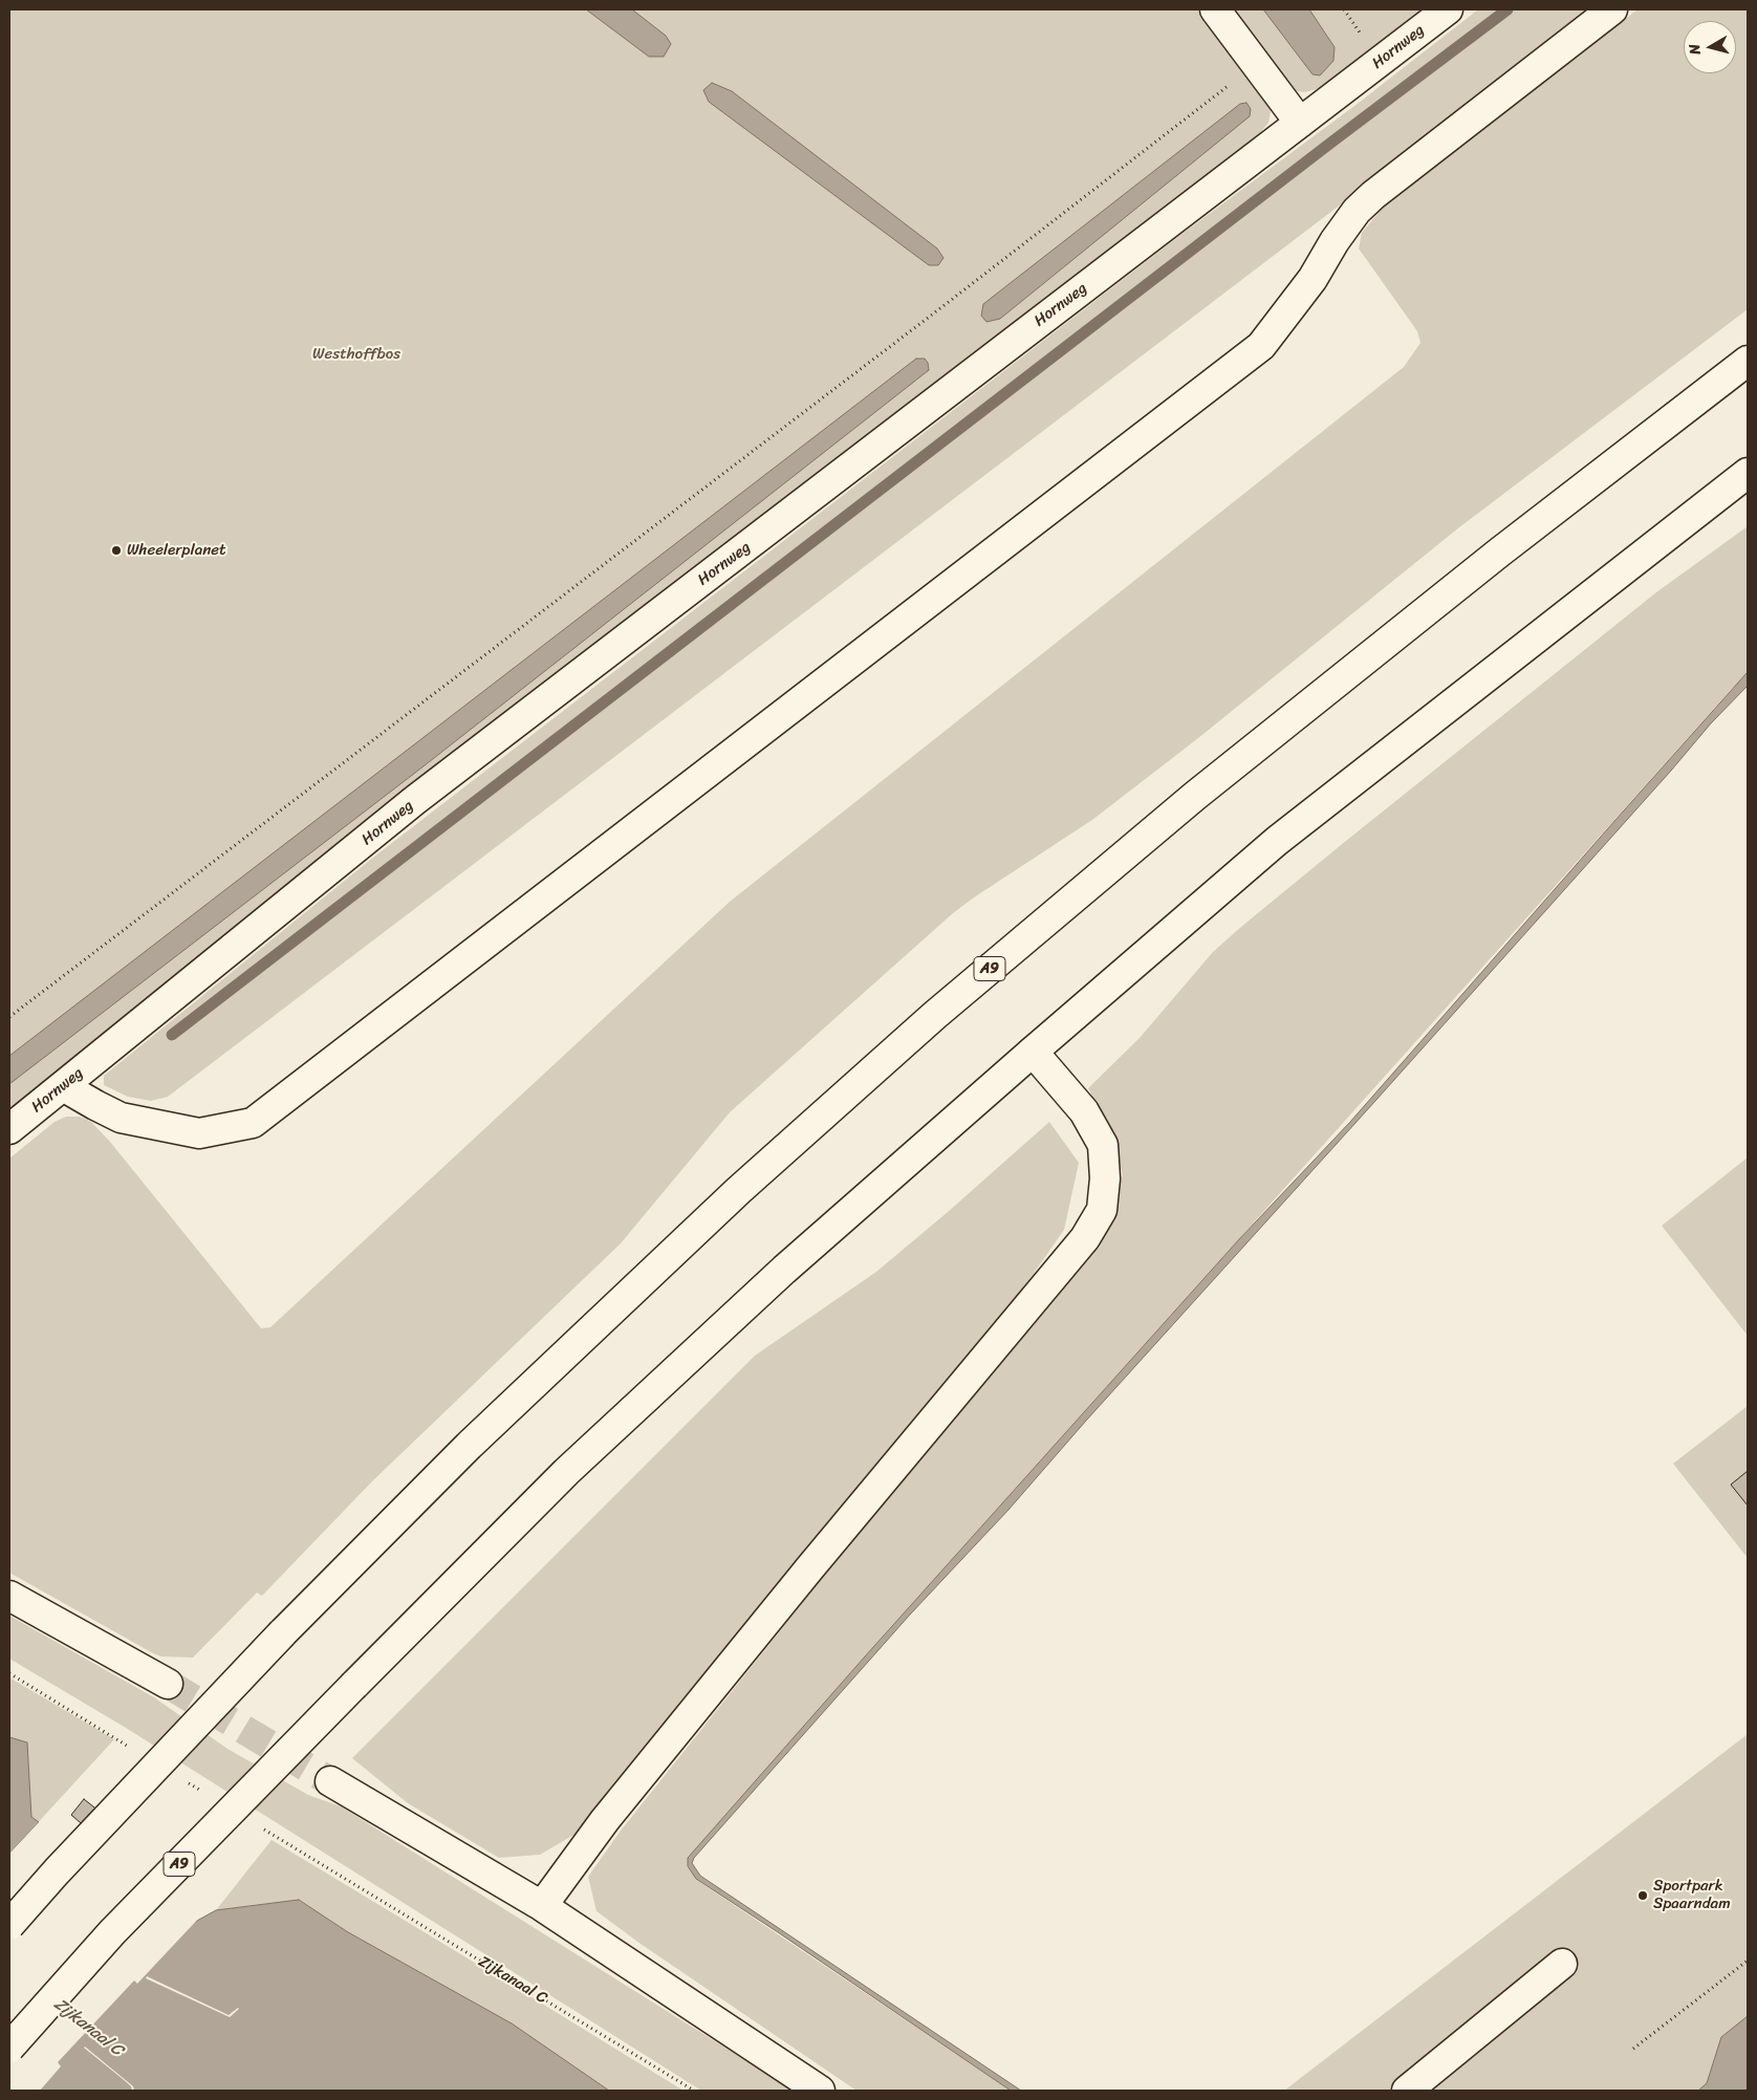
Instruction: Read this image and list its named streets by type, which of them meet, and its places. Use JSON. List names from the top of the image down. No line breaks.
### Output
{"streets":{"main road":["Hornweg","A9"],"path":["Zijkanaal C"]},"water":["Zijkanaal C"],"parks":["Westhoffbos"],"places":["Wheelerplanet","Sportpark Spaarndam"],"north":"left"}
